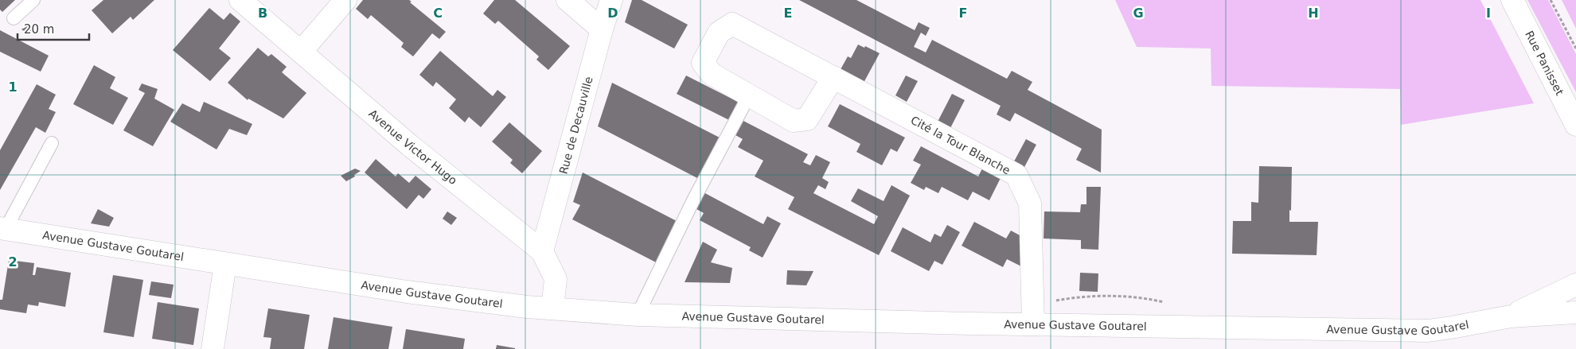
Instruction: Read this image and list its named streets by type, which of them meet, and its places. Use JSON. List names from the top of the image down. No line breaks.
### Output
{"streets":{"street":["Rue Panisset","Rue de Decauville","Cité la Tour Blanche","Avenue Victor Hugo","Avenue Gustave Goutarel"]},"crossings":[["Rue de Decauville","Avenue Victor Hugo"],["Cité la Tour Blanche","Avenue Gustave Goutarel"],["Avenue Victor Hugo","Avenue Gustave Goutarel"]],"scale_bar":"20 m","grid":{"columns":["B","C","D","E","F","G","H","I"],"rows":["1","2"]}}
